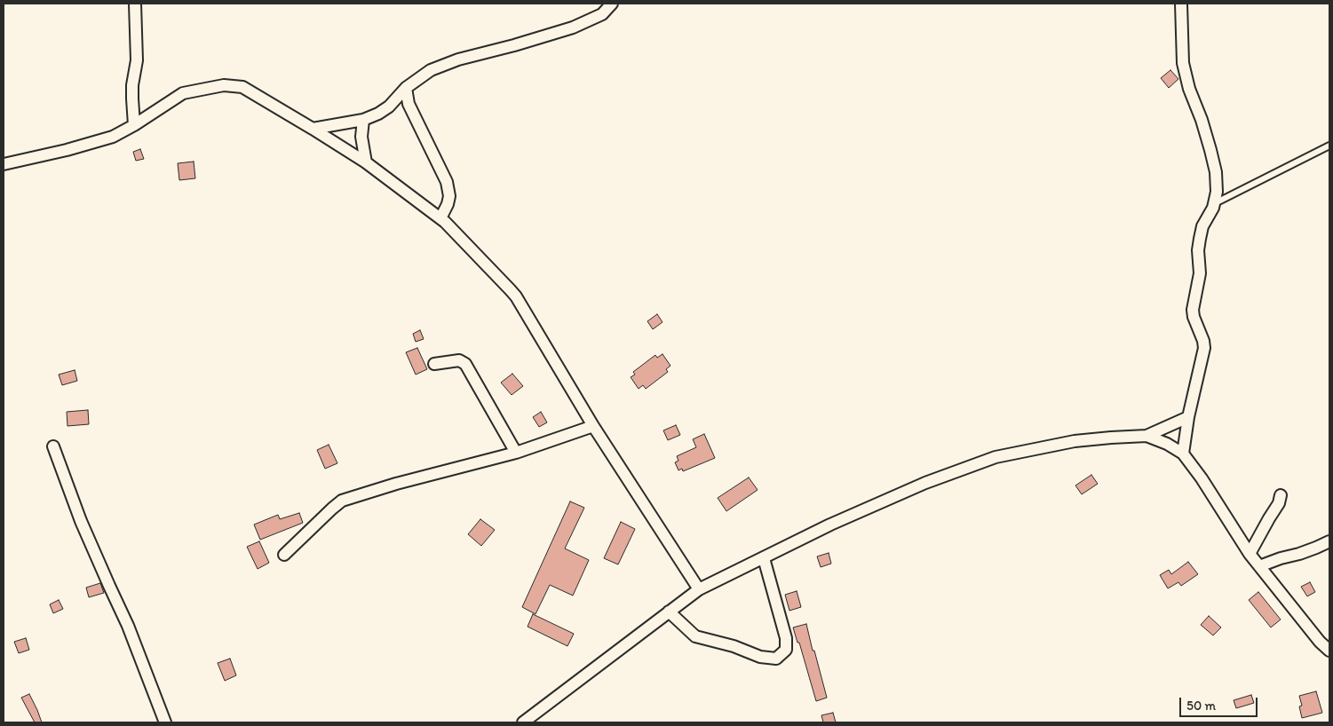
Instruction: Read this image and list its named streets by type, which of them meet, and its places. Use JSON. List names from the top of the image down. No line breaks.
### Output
{"scale_bar":"50 m"}
